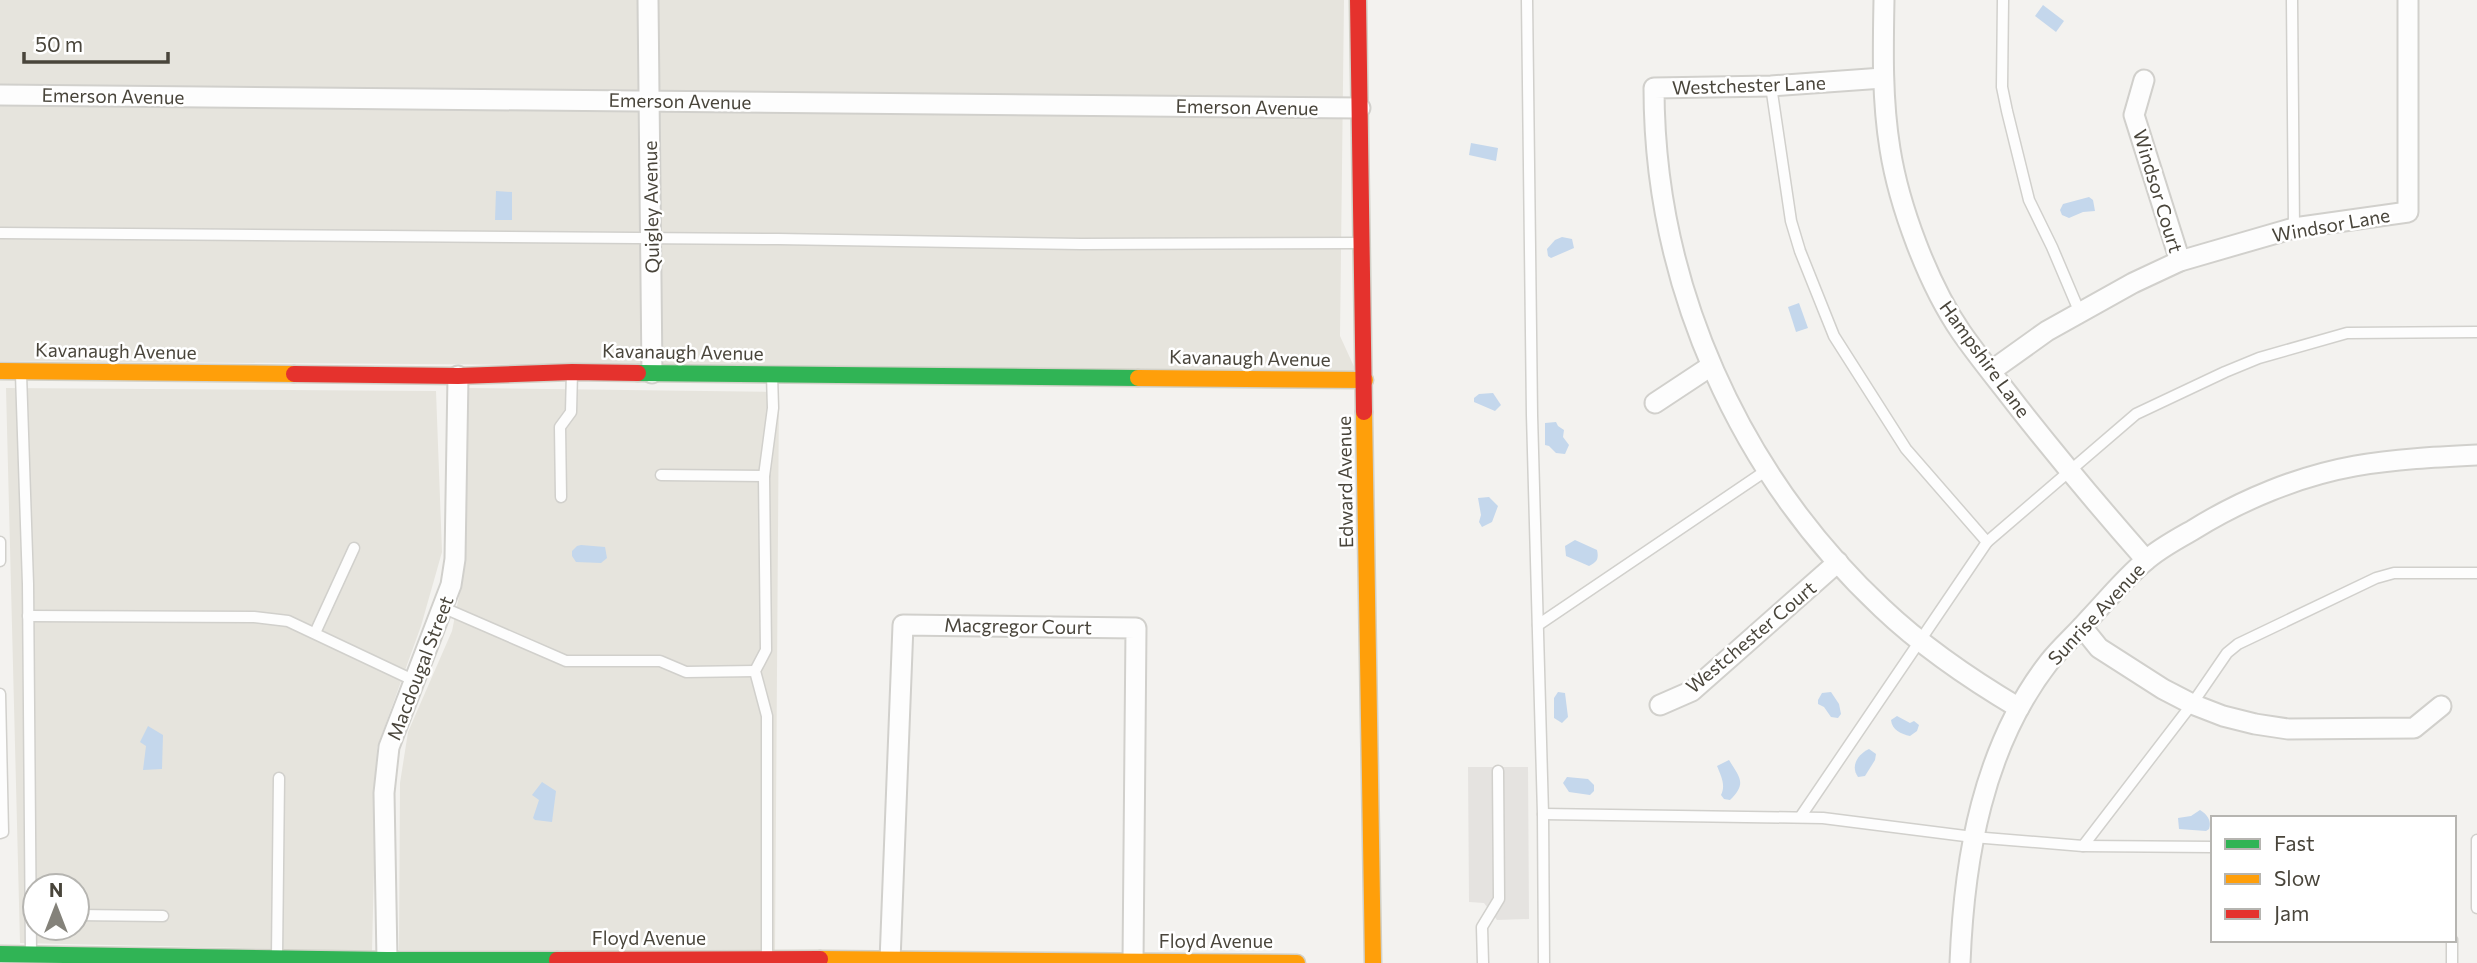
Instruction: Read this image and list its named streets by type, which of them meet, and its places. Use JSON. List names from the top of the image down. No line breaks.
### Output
{"streets":{"street":["Westchester Lane","Emerson Avenue","Windsor Court","Quigley Avenue","Windsor Lane","Kavanaugh Avenue","Hampshire Lane","Edward Avenue","Sunrise Avenue","Macgregor Court","Westchester Court","Macdougal Street","Floyd Avenue"]},"crossings":[["Westchester Lane","Hampshire Lane"],["Westchester Lane","Sunrise Avenue"],["Westchester Lane","Westchester Court"],["Emerson Avenue","Quigley Avenue"],["Emerson Avenue","Edward Avenue"],["Windsor Court","Windsor Lane"],["Quigley Avenue","Kavanaugh Avenue"],["Windsor Lane","Hampshire Lane"],["Kavanaugh Avenue","Edward Avenue"],["Kavanaugh Avenue","Macdougal Street"],["Hampshire Lane","Sunrise Avenue"],["Macgregor Court","Floyd Avenue"],["Macdougal Street","Floyd Avenue"]],"legend":["Fast","Slow","Jam"],"scale_bar":"50 m","north":"top"}
